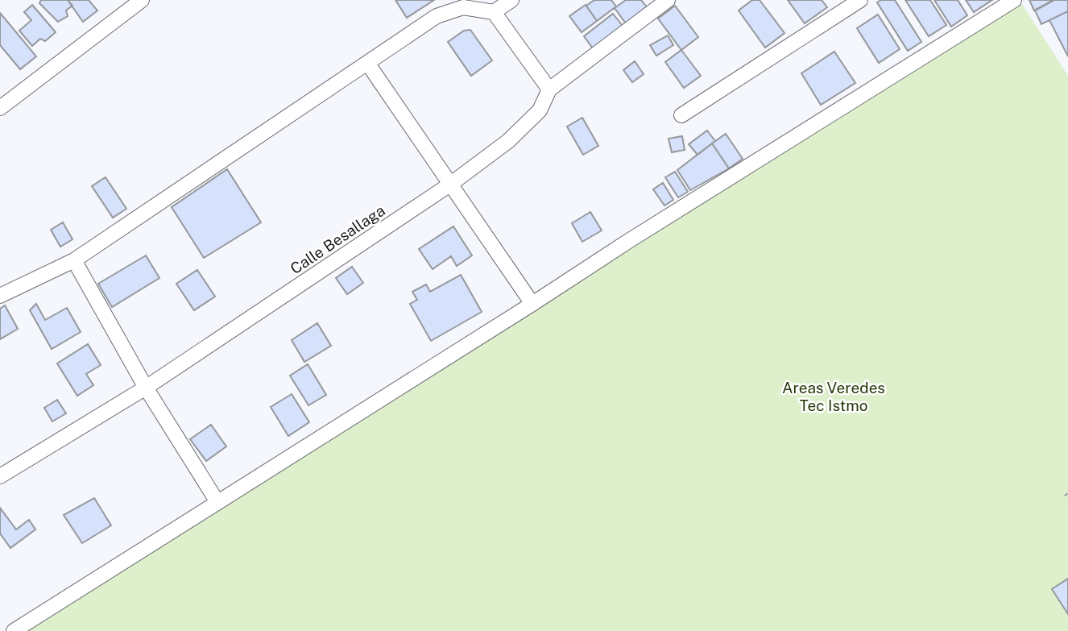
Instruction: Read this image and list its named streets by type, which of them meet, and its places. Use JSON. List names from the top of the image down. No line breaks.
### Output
{"streets":{"street":["Calle Besallaga"]},"parks":["Areas Veredes Tec Istmo"]}
